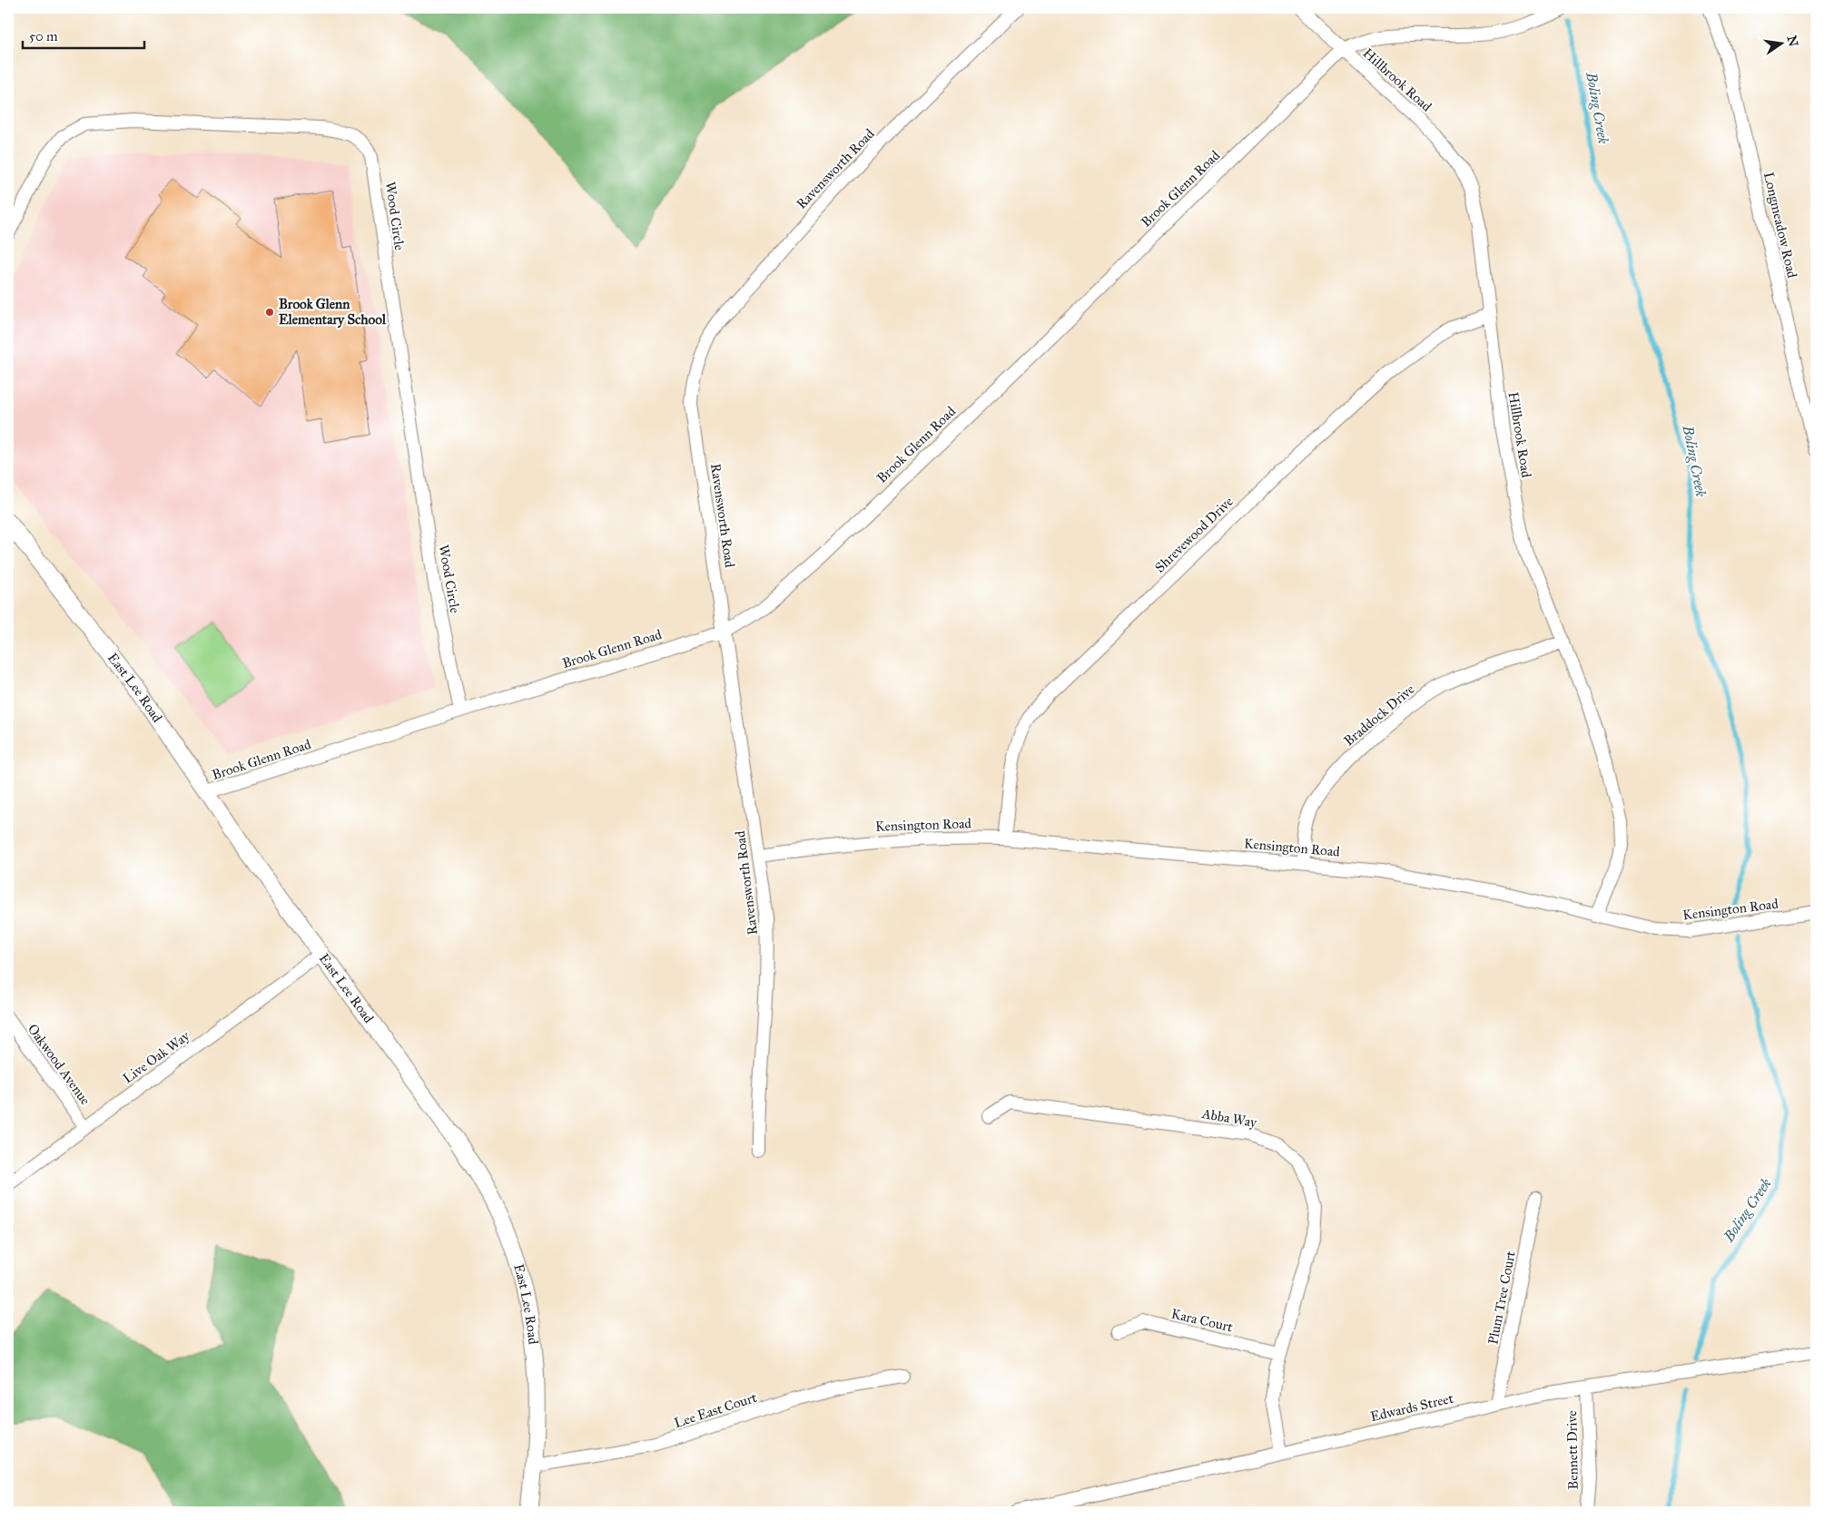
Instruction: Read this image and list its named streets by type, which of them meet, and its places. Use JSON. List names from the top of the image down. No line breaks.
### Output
{"streets":{"street":["Hillbrook Road","Ravensworth Road","Brook Glenn Road","Wood Circle","Longmeadow Road","Shrevewood Drive","East Lee Road","Braddock Drive","Kensington Road","Live Oak Way","Oakwood Avenue","Abba Way","Plum Tree Court","Kara Court","Edwards Street","Lee East Court","Bennett Drive"]},"crossings":[["Hillbrook Road","Brook Glenn Road"],["Hillbrook Road","Shrevewood Drive"],["Hillbrook Road","Braddock Drive"],["Hillbrook Road","Kensington Road"],["Ravensworth Road","Brook Glenn Road"],["Ravensworth Road","Kensington Road"],["Brook Glenn Road","Wood Circle"],["Brook Glenn Road","East Lee Road"],["Shrevewood Drive","Kensington Road"],["East Lee Road","Live Oak Way"],["East Lee Road","Lee East Court"],["Braddock Drive","Kensington Road"],["Live Oak Way","Oakwood Avenue"],["Abba Way","Kara Court"],["Abba Way","Edwards Street"],["Plum Tree Court","Edwards Street"],["Edwards Street","Bennett Drive"]],"water":["Boling Creek"],"places":["Brook Glenn Elementary School"],"scale_bar":"50 m","north":"right"}
